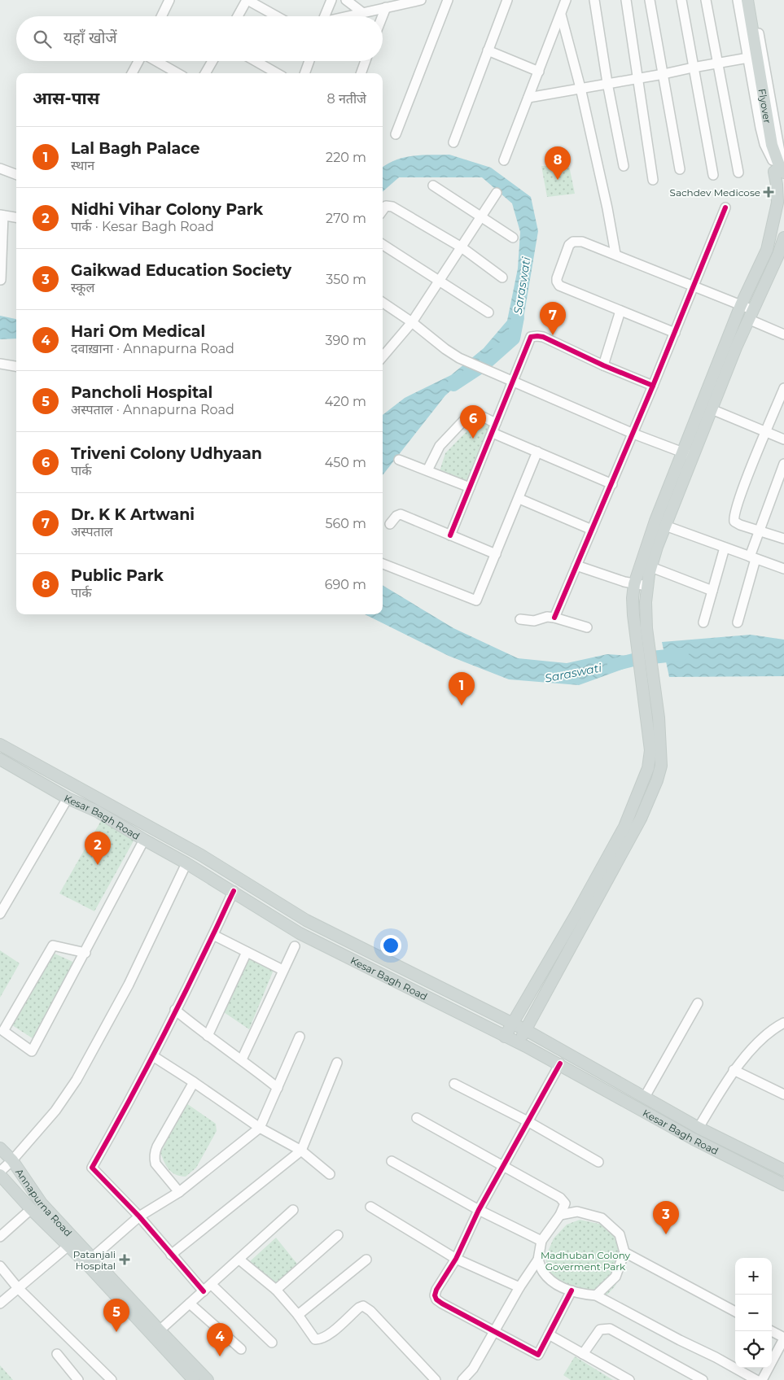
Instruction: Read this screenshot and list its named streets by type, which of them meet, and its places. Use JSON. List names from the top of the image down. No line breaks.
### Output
{"streets":{"main road":["Flyover","Kesar Bagh Road","Annapurna Road"]},"water":["Saraswati"],"parks":["Madhuban Colony Goverment Park"],"places":{"health":["Sachdev Medicose","Patanjali Hospital"]},"page":{"search":"यहाँ खोजें","heading":["आस-पास","8 नतीजे"],"list":[{"mark":"1","name":"Lal Bagh Palace","note":"स्थान","value":"220 m"},{"mark":"2","name":"Nidhi Vihar Colony Park","note":"पार्क · Kesar Bagh Road","value":"270 m"},{"mark":"3","name":"Gaikwad Education Society","note":"स्कूल","value":"350 m"},{"mark":"4","name":"Hari Om Medical","note":"दवाख़ाना · Annapurna Road","value":"390 m"},{"mark":"5","name":"Pancholi Hospital","note":"अस्पताल · Annapurna Road","value":"420 m"},{"mark":"6","name":"Triveni Colony Udhyaan","note":"पार्क","value":"450 m"},{"mark":"7","name":"Dr. K K Artwani","note":"अस्पताल","value":"560 m"},{"mark":"8","name":"Public Park","note":"पार्क","value":"690 m"}],"pins":["8","7","6","1","2","3","5","4"],"map_buttons":["+","−"]}}
